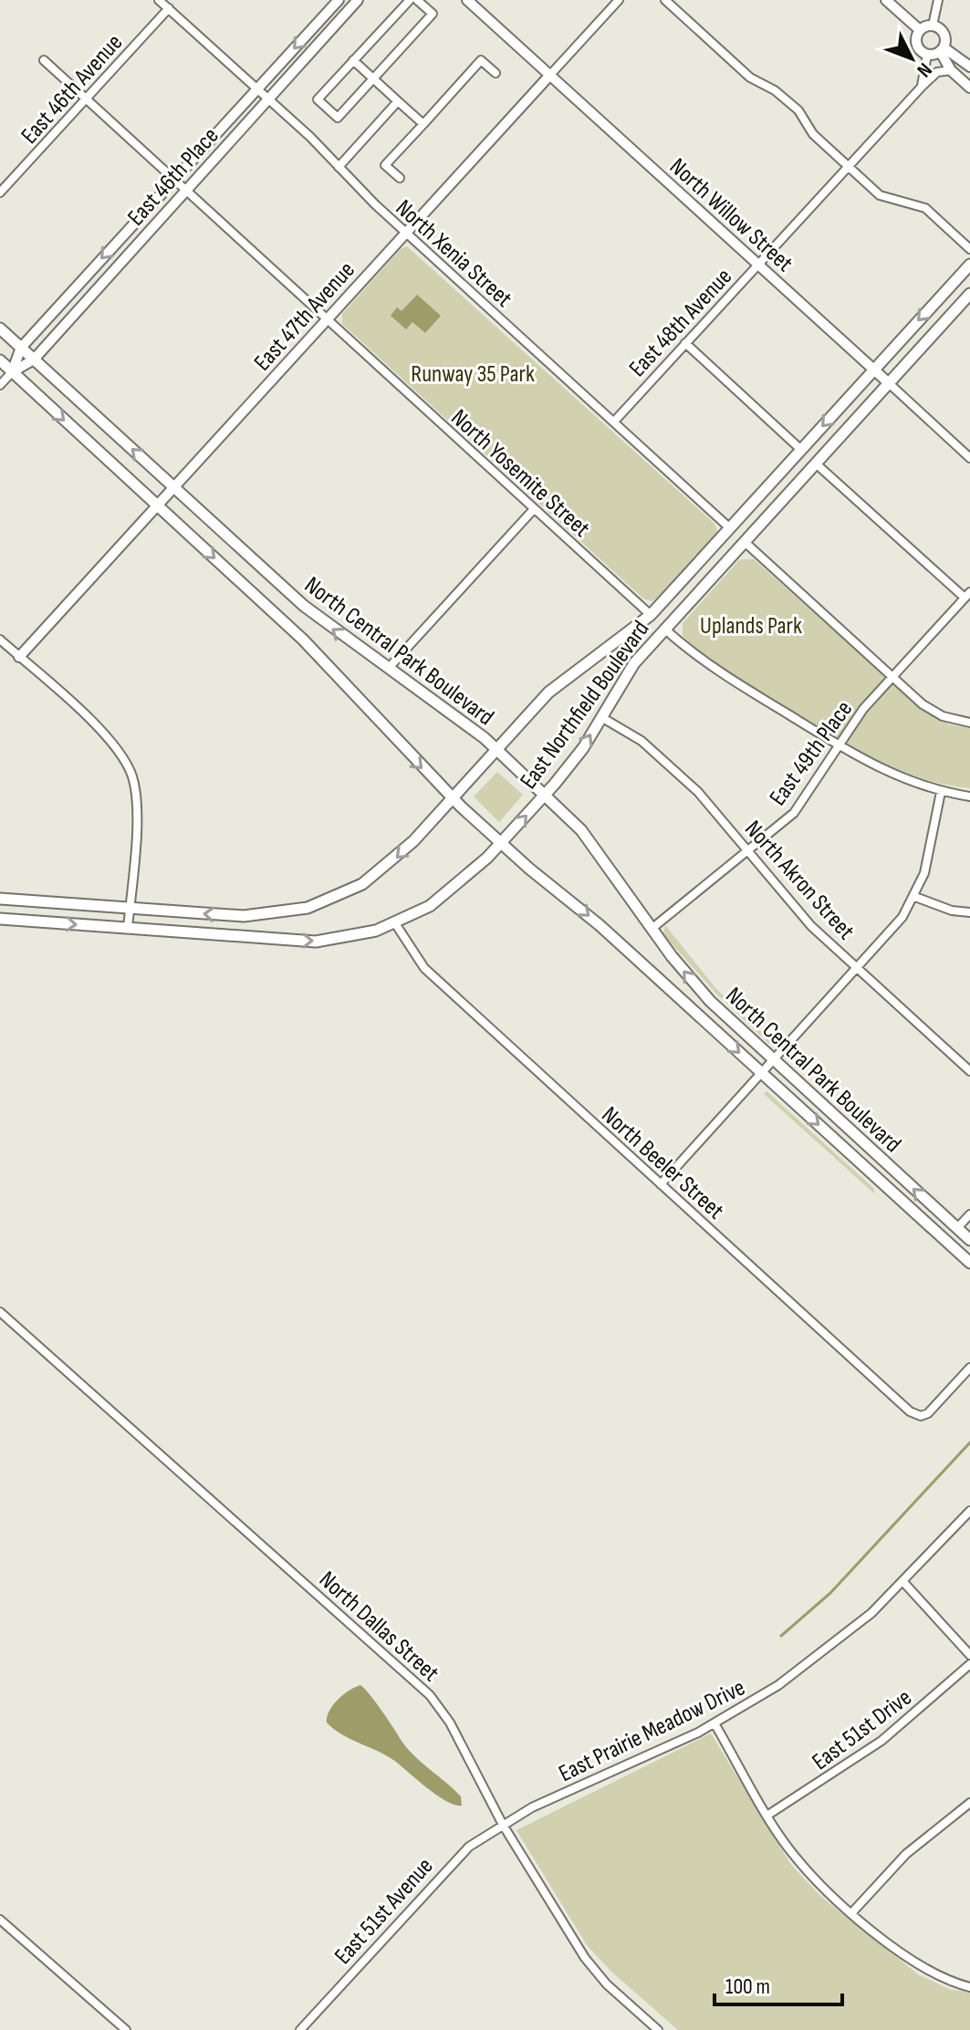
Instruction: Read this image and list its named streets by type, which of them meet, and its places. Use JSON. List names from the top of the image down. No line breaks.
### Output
{"streets":{"main road":["North Central Park Boulevard","East Northfield Boulevard"],"street":["East 46th Avenue","East 46th Place","North Willow Street","North Xenia Street","East 47th Avenue","East 48th Avenue","North Yosemite Street","East 49th Place","North Akron Street","North Beeler Street","North Dallas Street","East 51st Drive","East Prairie Meadow Drive","East 51st Avenue"]},"crossings":[["East 46th Avenue","North Xenia Street"],["East 46th Avenue","North Yosemite Street"],["East 46th Place","North Xenia Street"],["East 46th Place","North Yosemite Street"],["East 46th Place","North Central Park Boulevard"],["North Willow Street","East 47th Avenue"],["North Willow Street","East 48th Avenue"],["North Willow Street","East Northfield Boulevard"],["North Xenia Street","East 47th Avenue"],["North Xenia Street","East 48th Avenue"],["North Xenia Street","East Northfield Boulevard"],["East 47th Avenue","North Yosemite Street"],["East 47th Avenue","North Central Park Boulevard"],["North Yosemite Street","East Northfield Boulevard"],["North Central Park Boulevard","East Northfield Boulevard"],["North Central Park Boulevard","East 49th Place"],["East Northfield Boulevard","North Akron Street"],["East Northfield Boulevard","North Beeler Street"],["East 49th Place","North Akron Street"],["North Dallas Street","East Prairie Meadow Drive"],["North Dallas Street","East 51st Avenue"],["East Prairie Meadow Drive","East 51st Avenue"]],"parks":["Runway 35 Park","Uplands Park"],"scale_bar":"100 m","north":"bottom right"}
